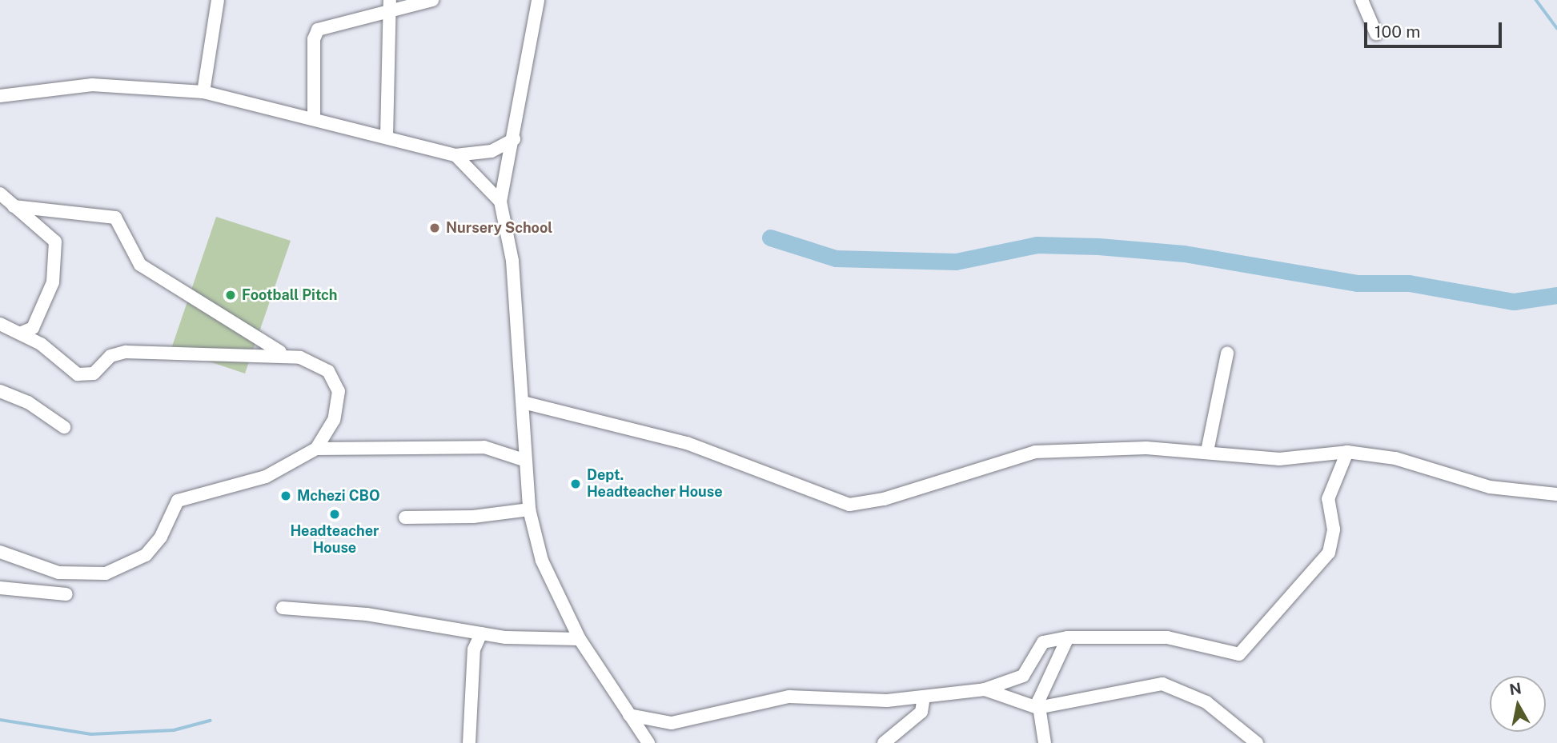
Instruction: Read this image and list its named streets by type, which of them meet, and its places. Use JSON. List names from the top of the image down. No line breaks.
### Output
{"places":["Nursery School","Football Pitch","Dept. Headteacher House","Mchezi CBO","Headteacher House"],"scale_bar":"100 m","north":"top"}
